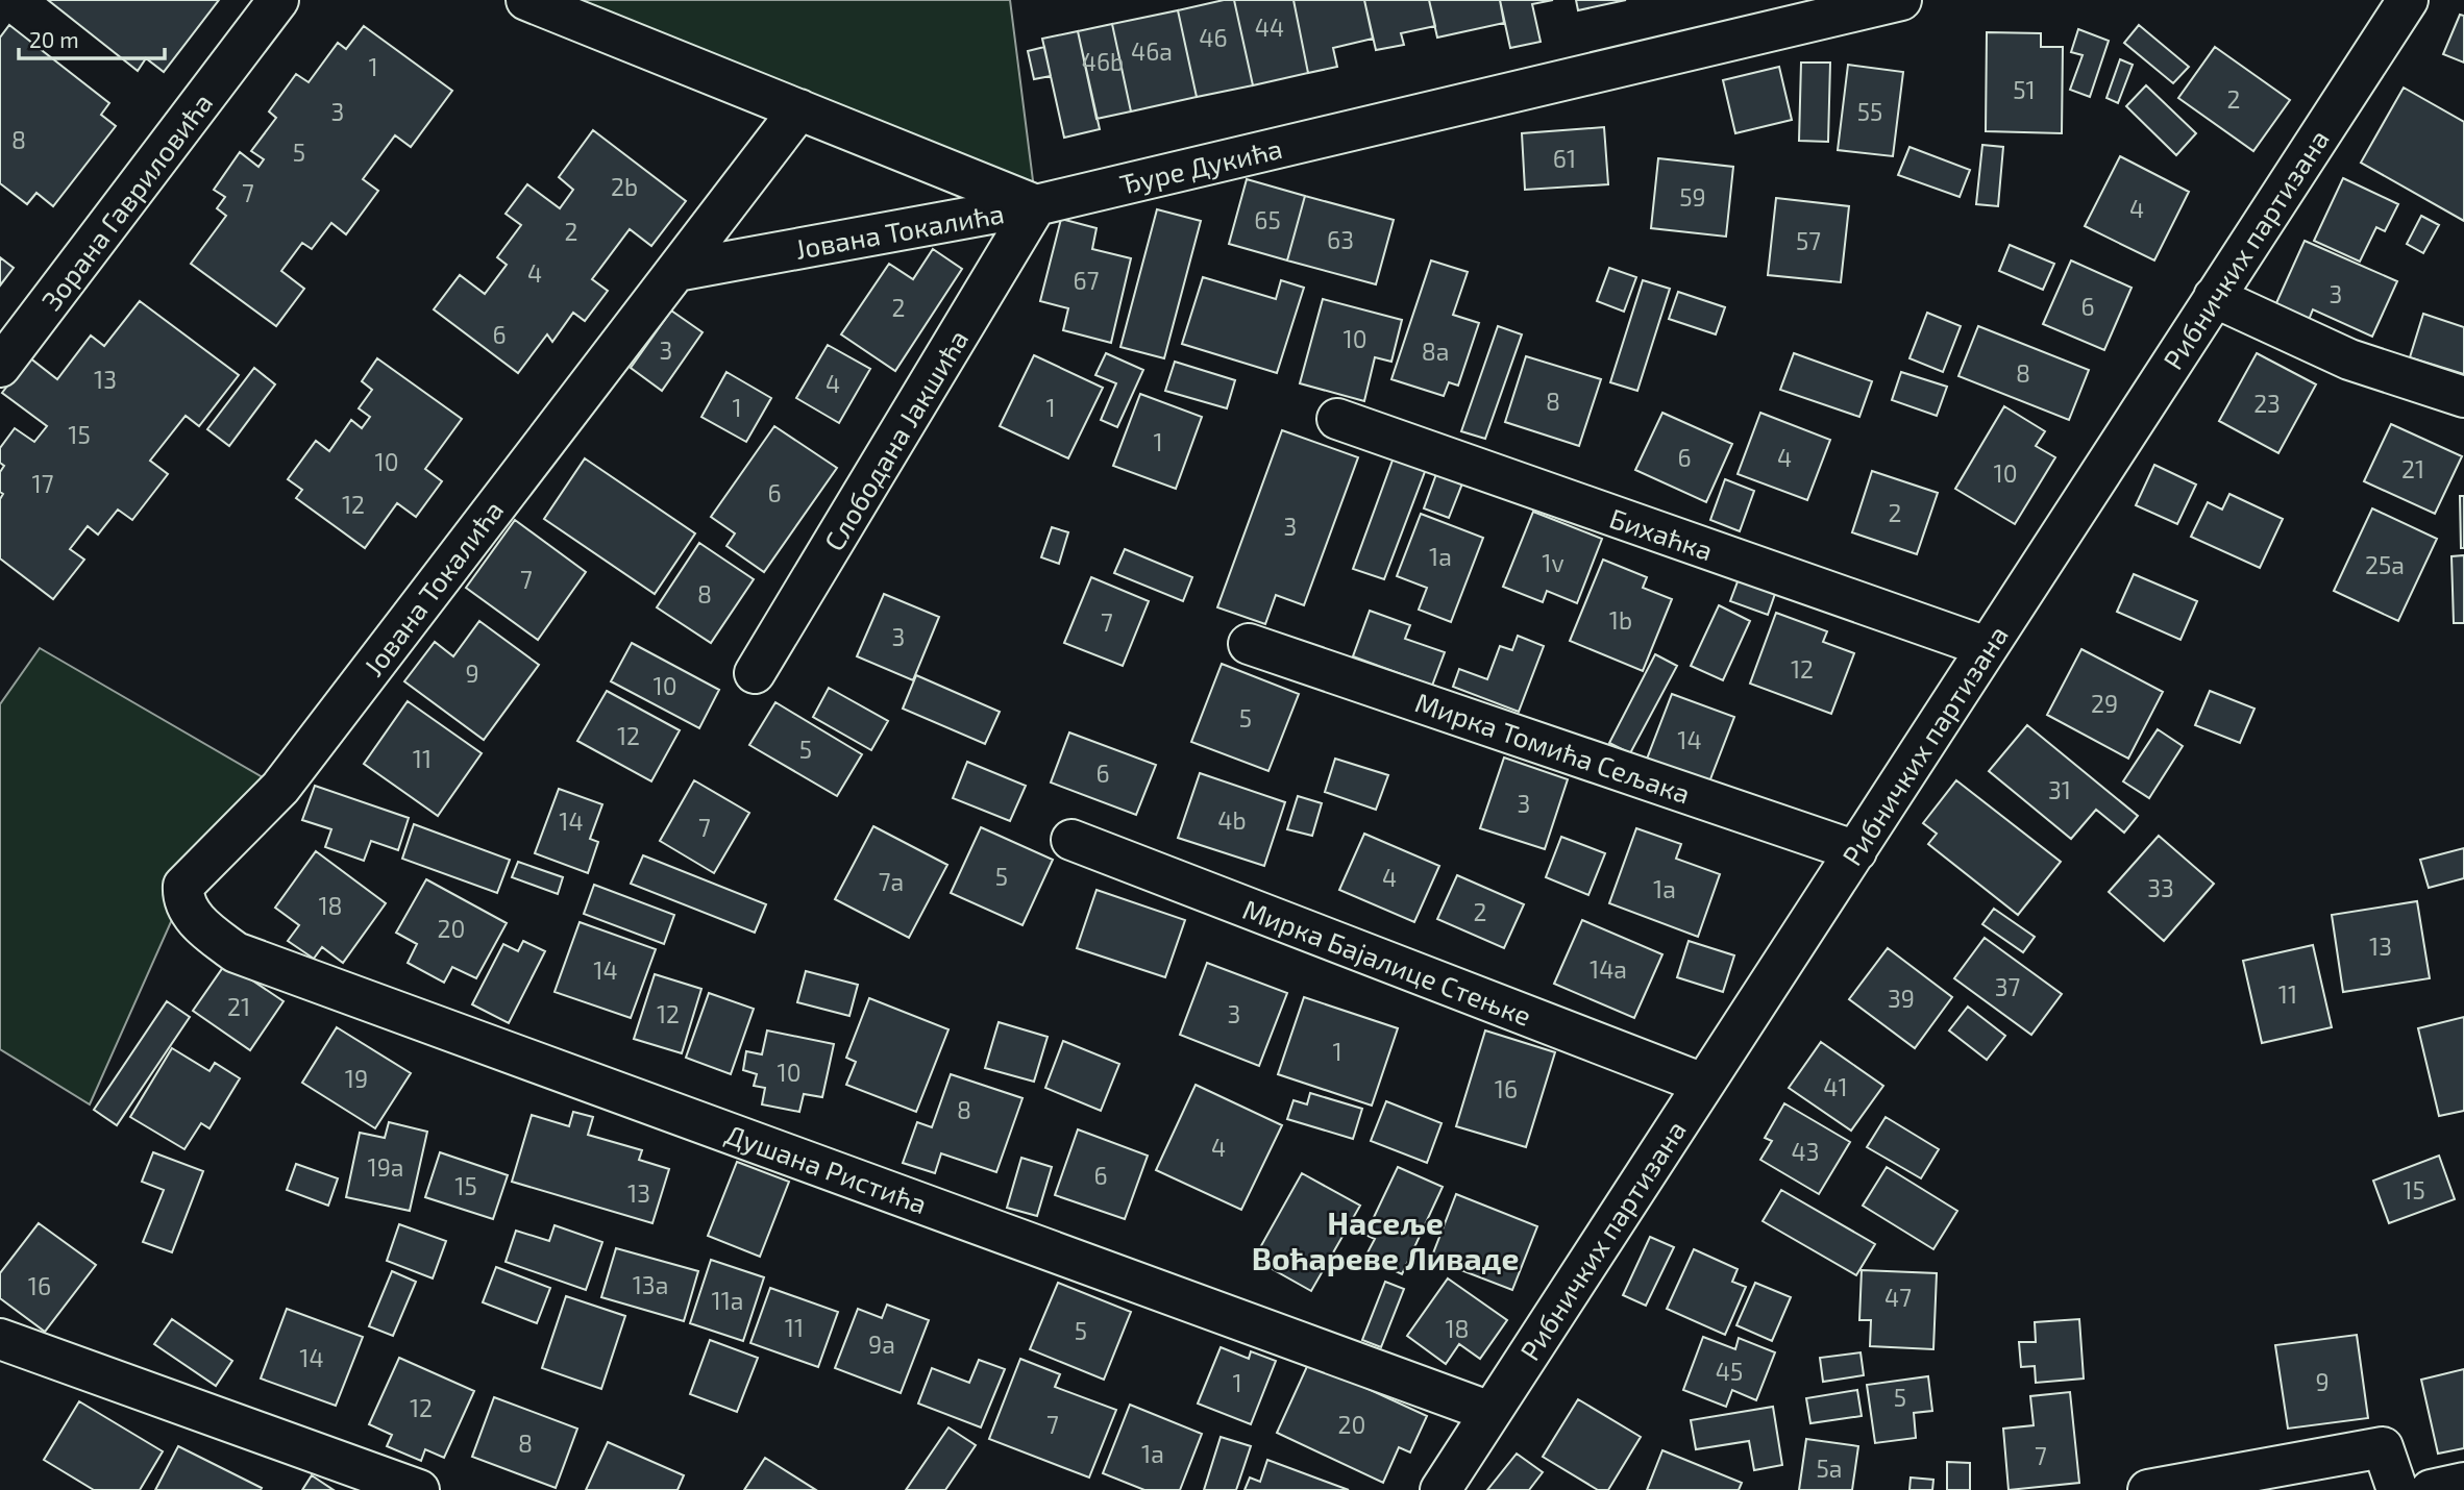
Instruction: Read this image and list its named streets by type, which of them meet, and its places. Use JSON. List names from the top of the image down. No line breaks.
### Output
{"streets":{"street":["Ђуре Дукића","Зорана Гавриловића","Јована Токалића","Рибничких партизана","Слободана Јакшића","Бихаћка","Мирка Томића Сељака","Мирка Бајалице Стењке","Душана Ристића"]},"crossings":[["Ђуре Дукића","Јована Токалића"],["Ђуре Дукића","Слободана Јакшића"],["Јована Токалића","Слободана Јакшића"],["Јована Токалића","Душана Ристића"],["Рибничких партизана","Бихаћка"],["Рибничких партизана","Мирка Томића Сељака"],["Рибничких партизана","Мирка Бајалице Стењке"],["Рибничких партизана","Душана Ристића"]],"districts":["Насеље Воћареве Ливаде"],"house_numbers":["44","46","46a","46b","1","51","2","3","55","8","5","61","2b","7","59","4","65","2","63","57","4","67","3","6","2","6","10","3","8a","8","13","4","8","23","1","1","15","1","6","4","10","21","10","17","6","12","2","3","1a","1v","25a","7","8","1b","7","3","12","9","10","29","5","12","14","5","11","6","31","3","4b","14","7","5","4","7a","33","1a","18","2","20","13","14a","14","37","11","39","21","12","3","1","10","19","41","16","8","4","43","19a","6","15","15","13","13a","16","47","11a","11","18","5","9a","14","45","9","1","5","12","7","20","8","1a","7","5a"],"scale_bar":"20 m"}
